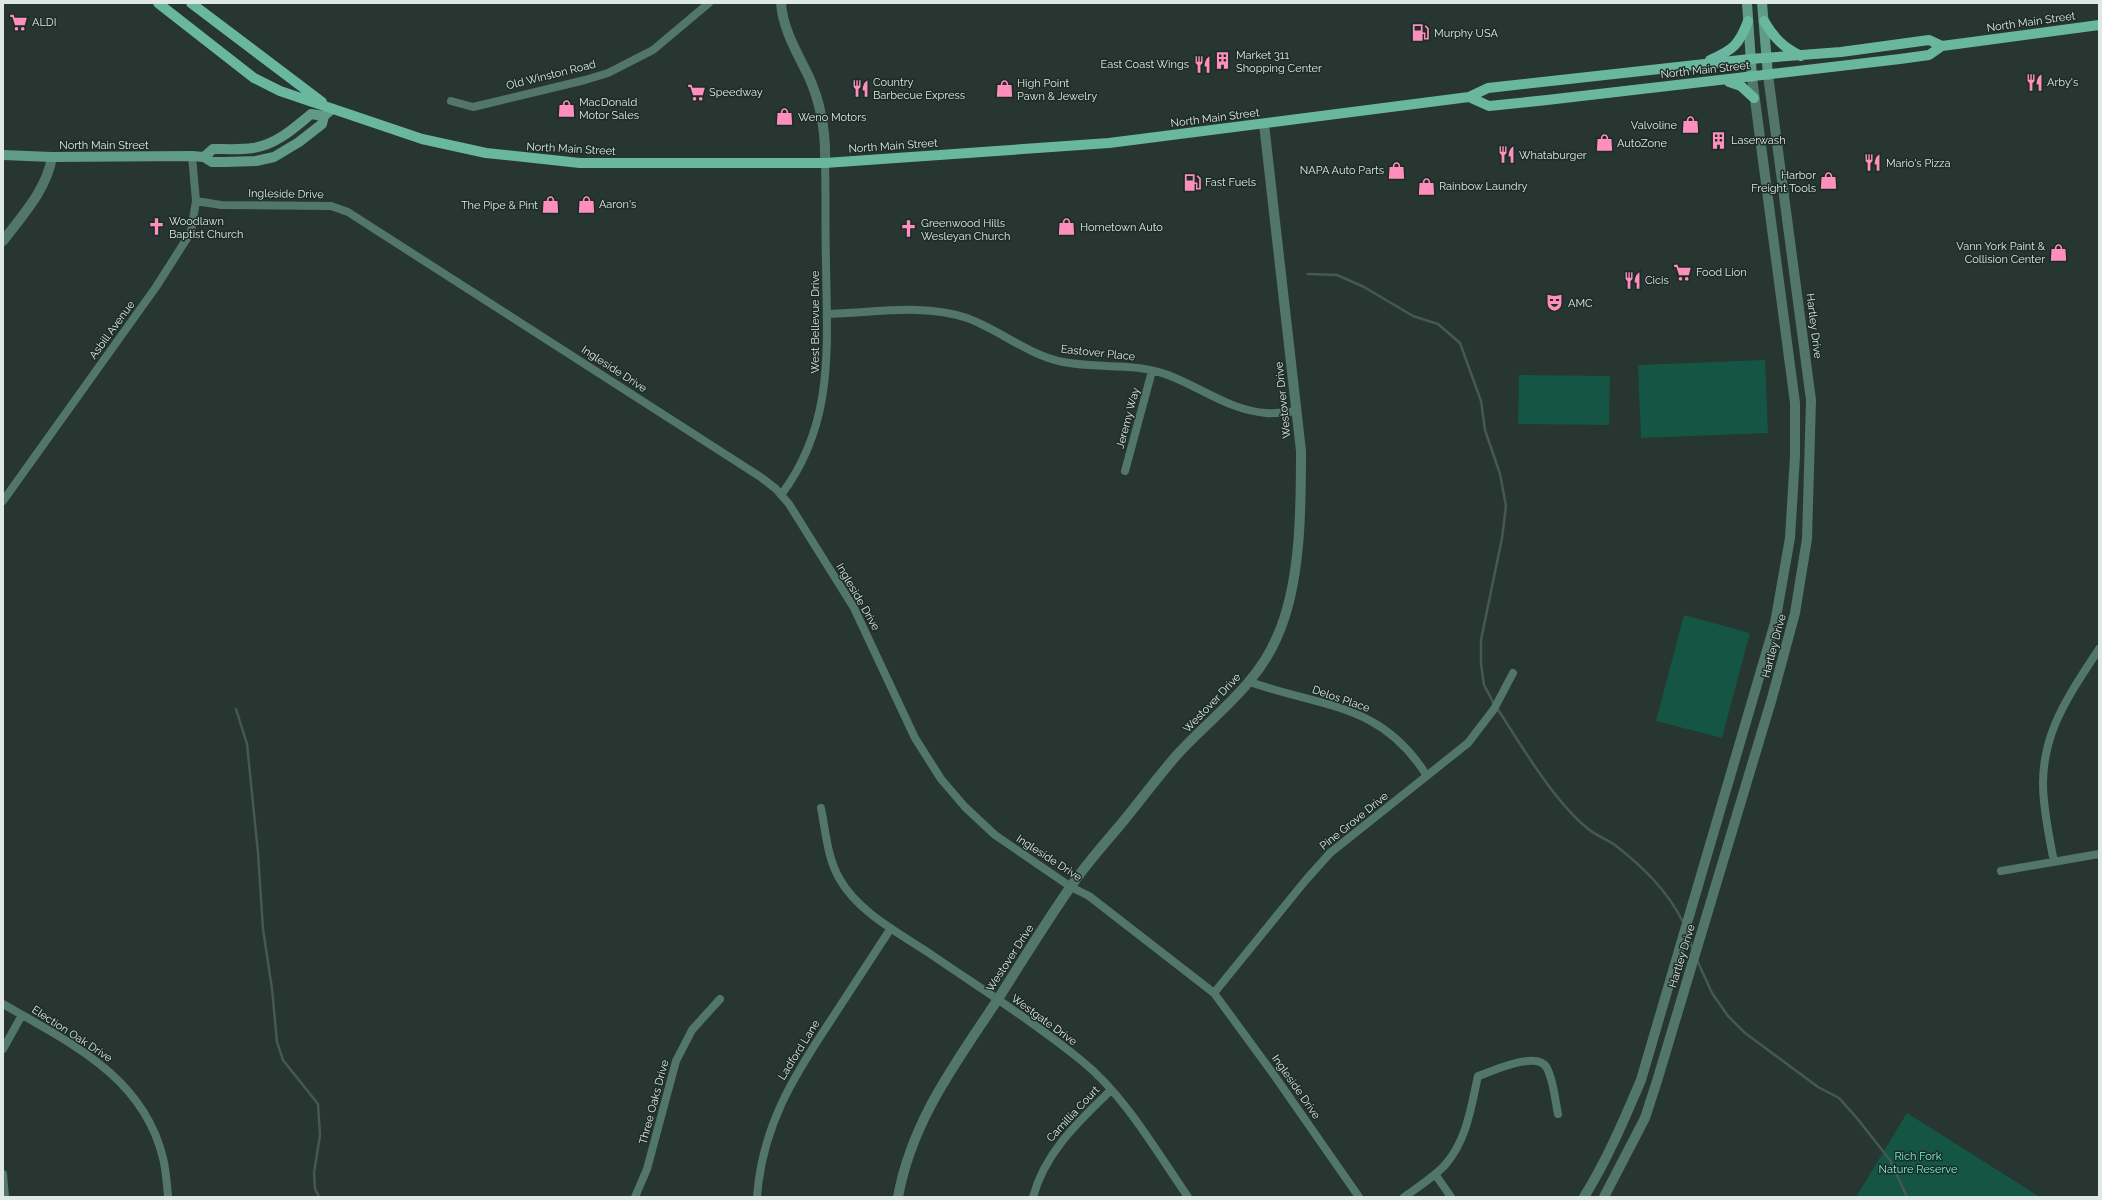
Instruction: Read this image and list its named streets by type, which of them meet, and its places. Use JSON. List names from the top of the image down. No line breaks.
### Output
{"streets":{"main road":["North Main Street"],"street":["Old Winston Road","Ingleside Drive","West Bellevue Drive","Hartley Drive","Asbill Avenue","Eastover Place","Westover Drive","Jeremy Way","Delos Place","Pine Grove Drive","Westgate Drive","Election Oak Drive","Ladford Lane","Three Oaks Drive","Camillia Court"]},"crossings":[["North Main Street","West Bellevue Drive"],["North Main Street","Hartley Drive"],["North Main Street","Asbill Avenue"],["North Main Street","Westover Drive"],["Ingleside Drive","West Bellevue Drive"],["Ingleside Drive","Asbill Avenue"],["Ingleside Drive","Westover Drive"],["Ingleside Drive","Pine Grove Drive"],["West Bellevue Drive","Eastover Place"],["Eastover Place","Westover Drive"],["Eastover Place","Jeremy Way"],["Westover Drive","Delos Place"],["Westover Drive","Westgate Drive"],["Delos Place","Pine Grove Drive"],["Westgate Drive","Ladford Lane"],["Westgate Drive","Camillia Court"]],"parks":["Rich Fork Nature Reserve"],"places":{"supermarket":["ALDI","Speedway","Food Lion"],"fuel station":["Murphy USA","Fast Fuels"],"building":["Market 311 Shopping Center","Laserwash"],"restaurant":["East Coast Wings","Arby's","Country Barbecue Express","Whataburger","Mario's Pizza","Cicis"],"shop":["High Point Pawn & Jewelry","MacDonald Motor Sales","Weno Motors","Valvoline","AutoZone","NAPA Auto Parts","Harbor Freight Tools","Rainbow Laundry","Aaron's","The Pipe & Pint","Hometown Auto","Vann York Paint & Collision Center"],"church":["Woodlawn Baptist Church","Greenwood Hills Wesleyan Church"],"theatre":["AMC"]}}
